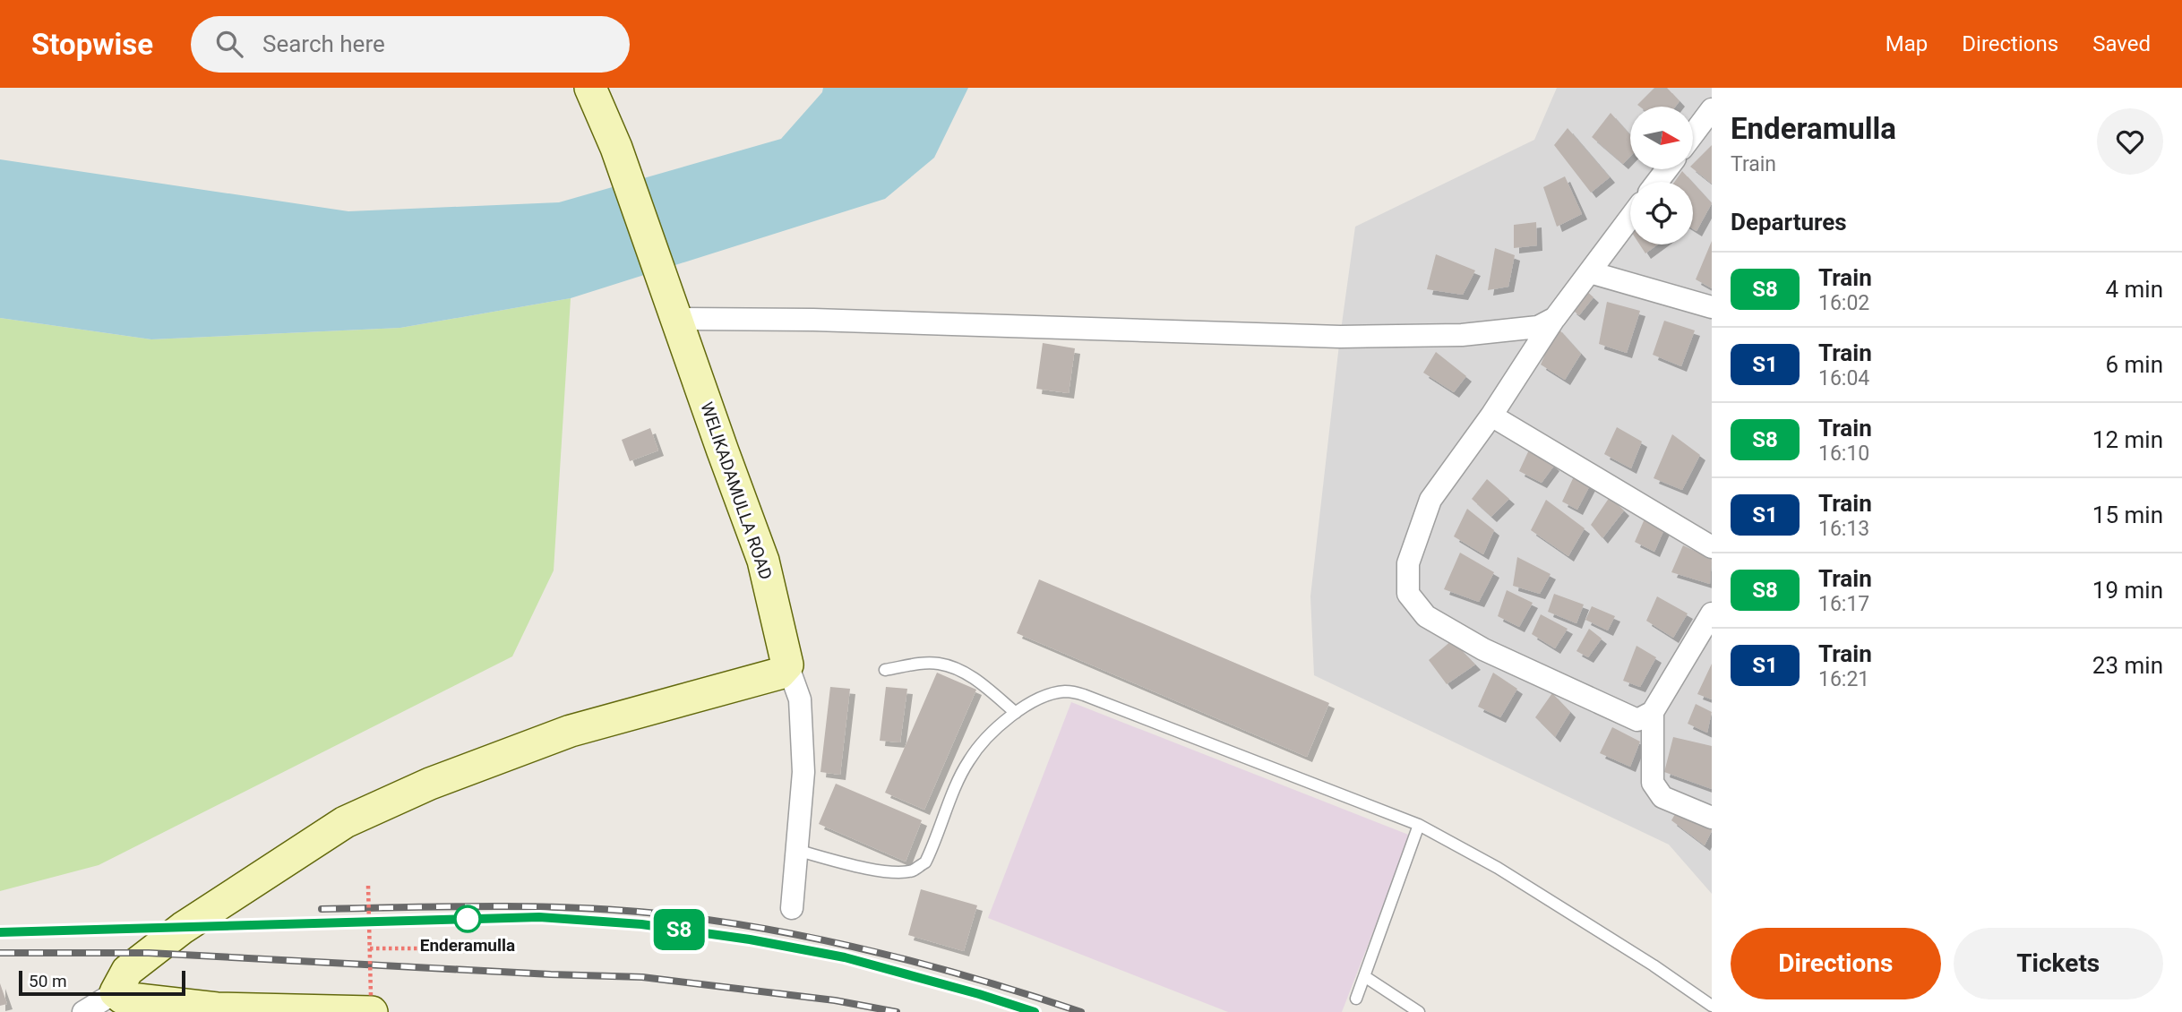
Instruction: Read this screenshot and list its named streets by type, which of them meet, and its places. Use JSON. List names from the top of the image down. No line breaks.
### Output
{"streets":{"street":["WELIKADAMULLA ROAD"]},"places":["Enderamulla"],"scale_bar":"50 m","north":"right","page":{"header":"Stopwise","search":"Search here","nav":["Map","Directions","Saved"],"on_map":"S8","heading":[["Enderamulla","Train"],"Departures"],"list":[{"mark":"S8","name":"Train","note":"16:02","value":"4 min"},{"mark":"S1","name":"Train","note":"16:04","value":"6 min"},{"mark":"S8","name":"Train","note":"16:10","value":"12 min"},{"mark":"S1","name":"Train","note":"16:13","value":"15 min"},{"mark":"S8","name":"Train","note":"16:17","value":"19 min"},{"mark":"S1","name":"Train","note":"16:21","value":"23 min"}],"buttons":["Directions","Tickets"],"scale":"50 m"}}
